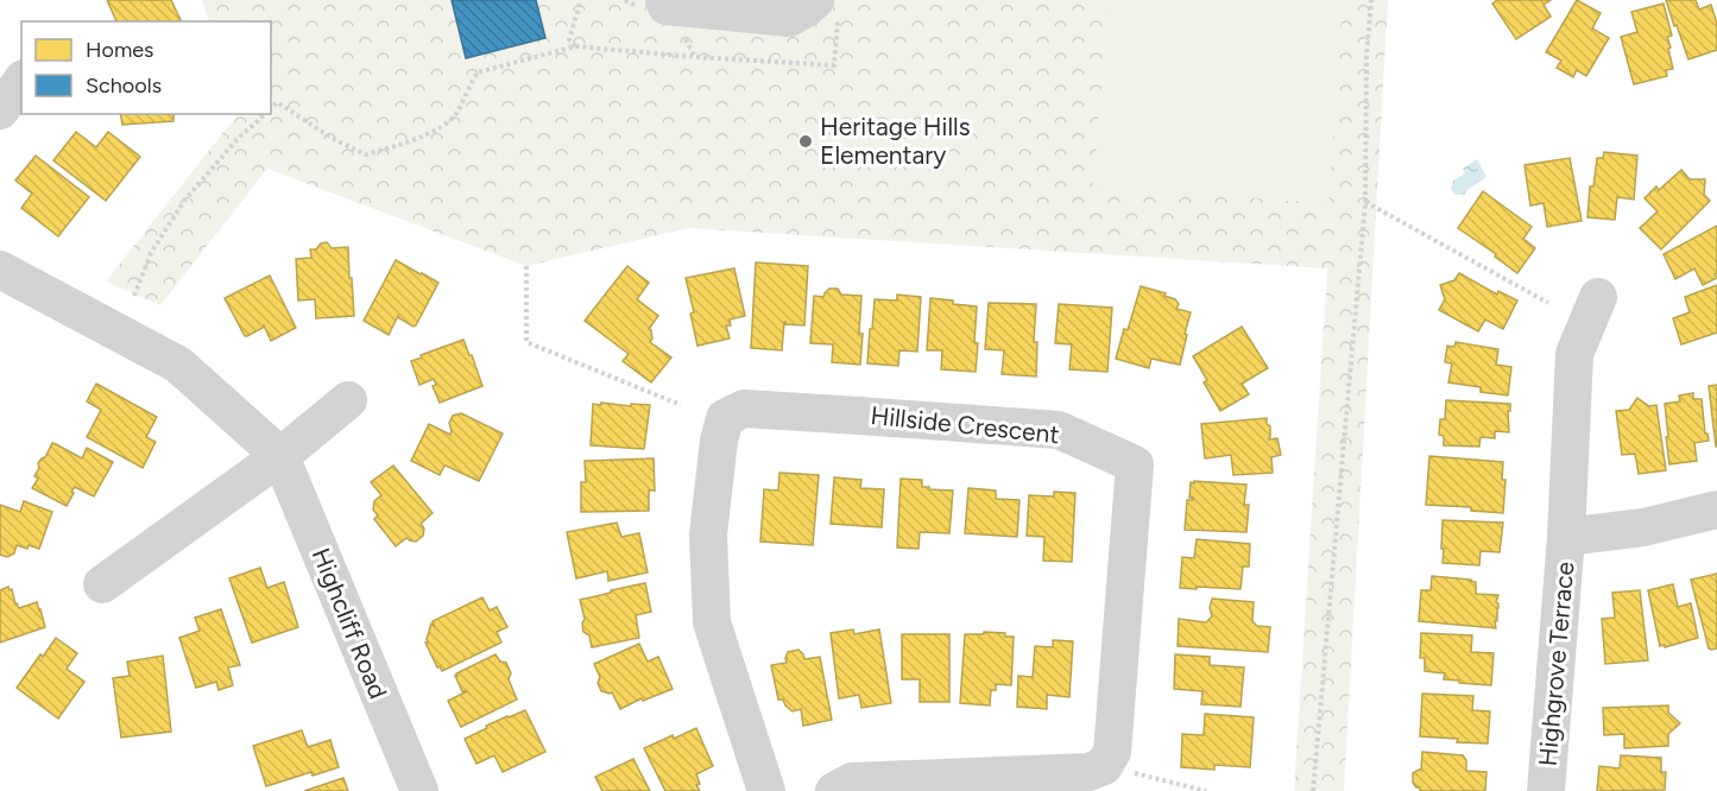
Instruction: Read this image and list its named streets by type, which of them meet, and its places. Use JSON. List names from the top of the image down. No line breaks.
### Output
{"streets":{"street":["Hillside Crescent","Highcliff Road","Highgrove Terrace"]},"places":["Heritage Hills Elementary"],"legend":["Homes","Schools"]}
